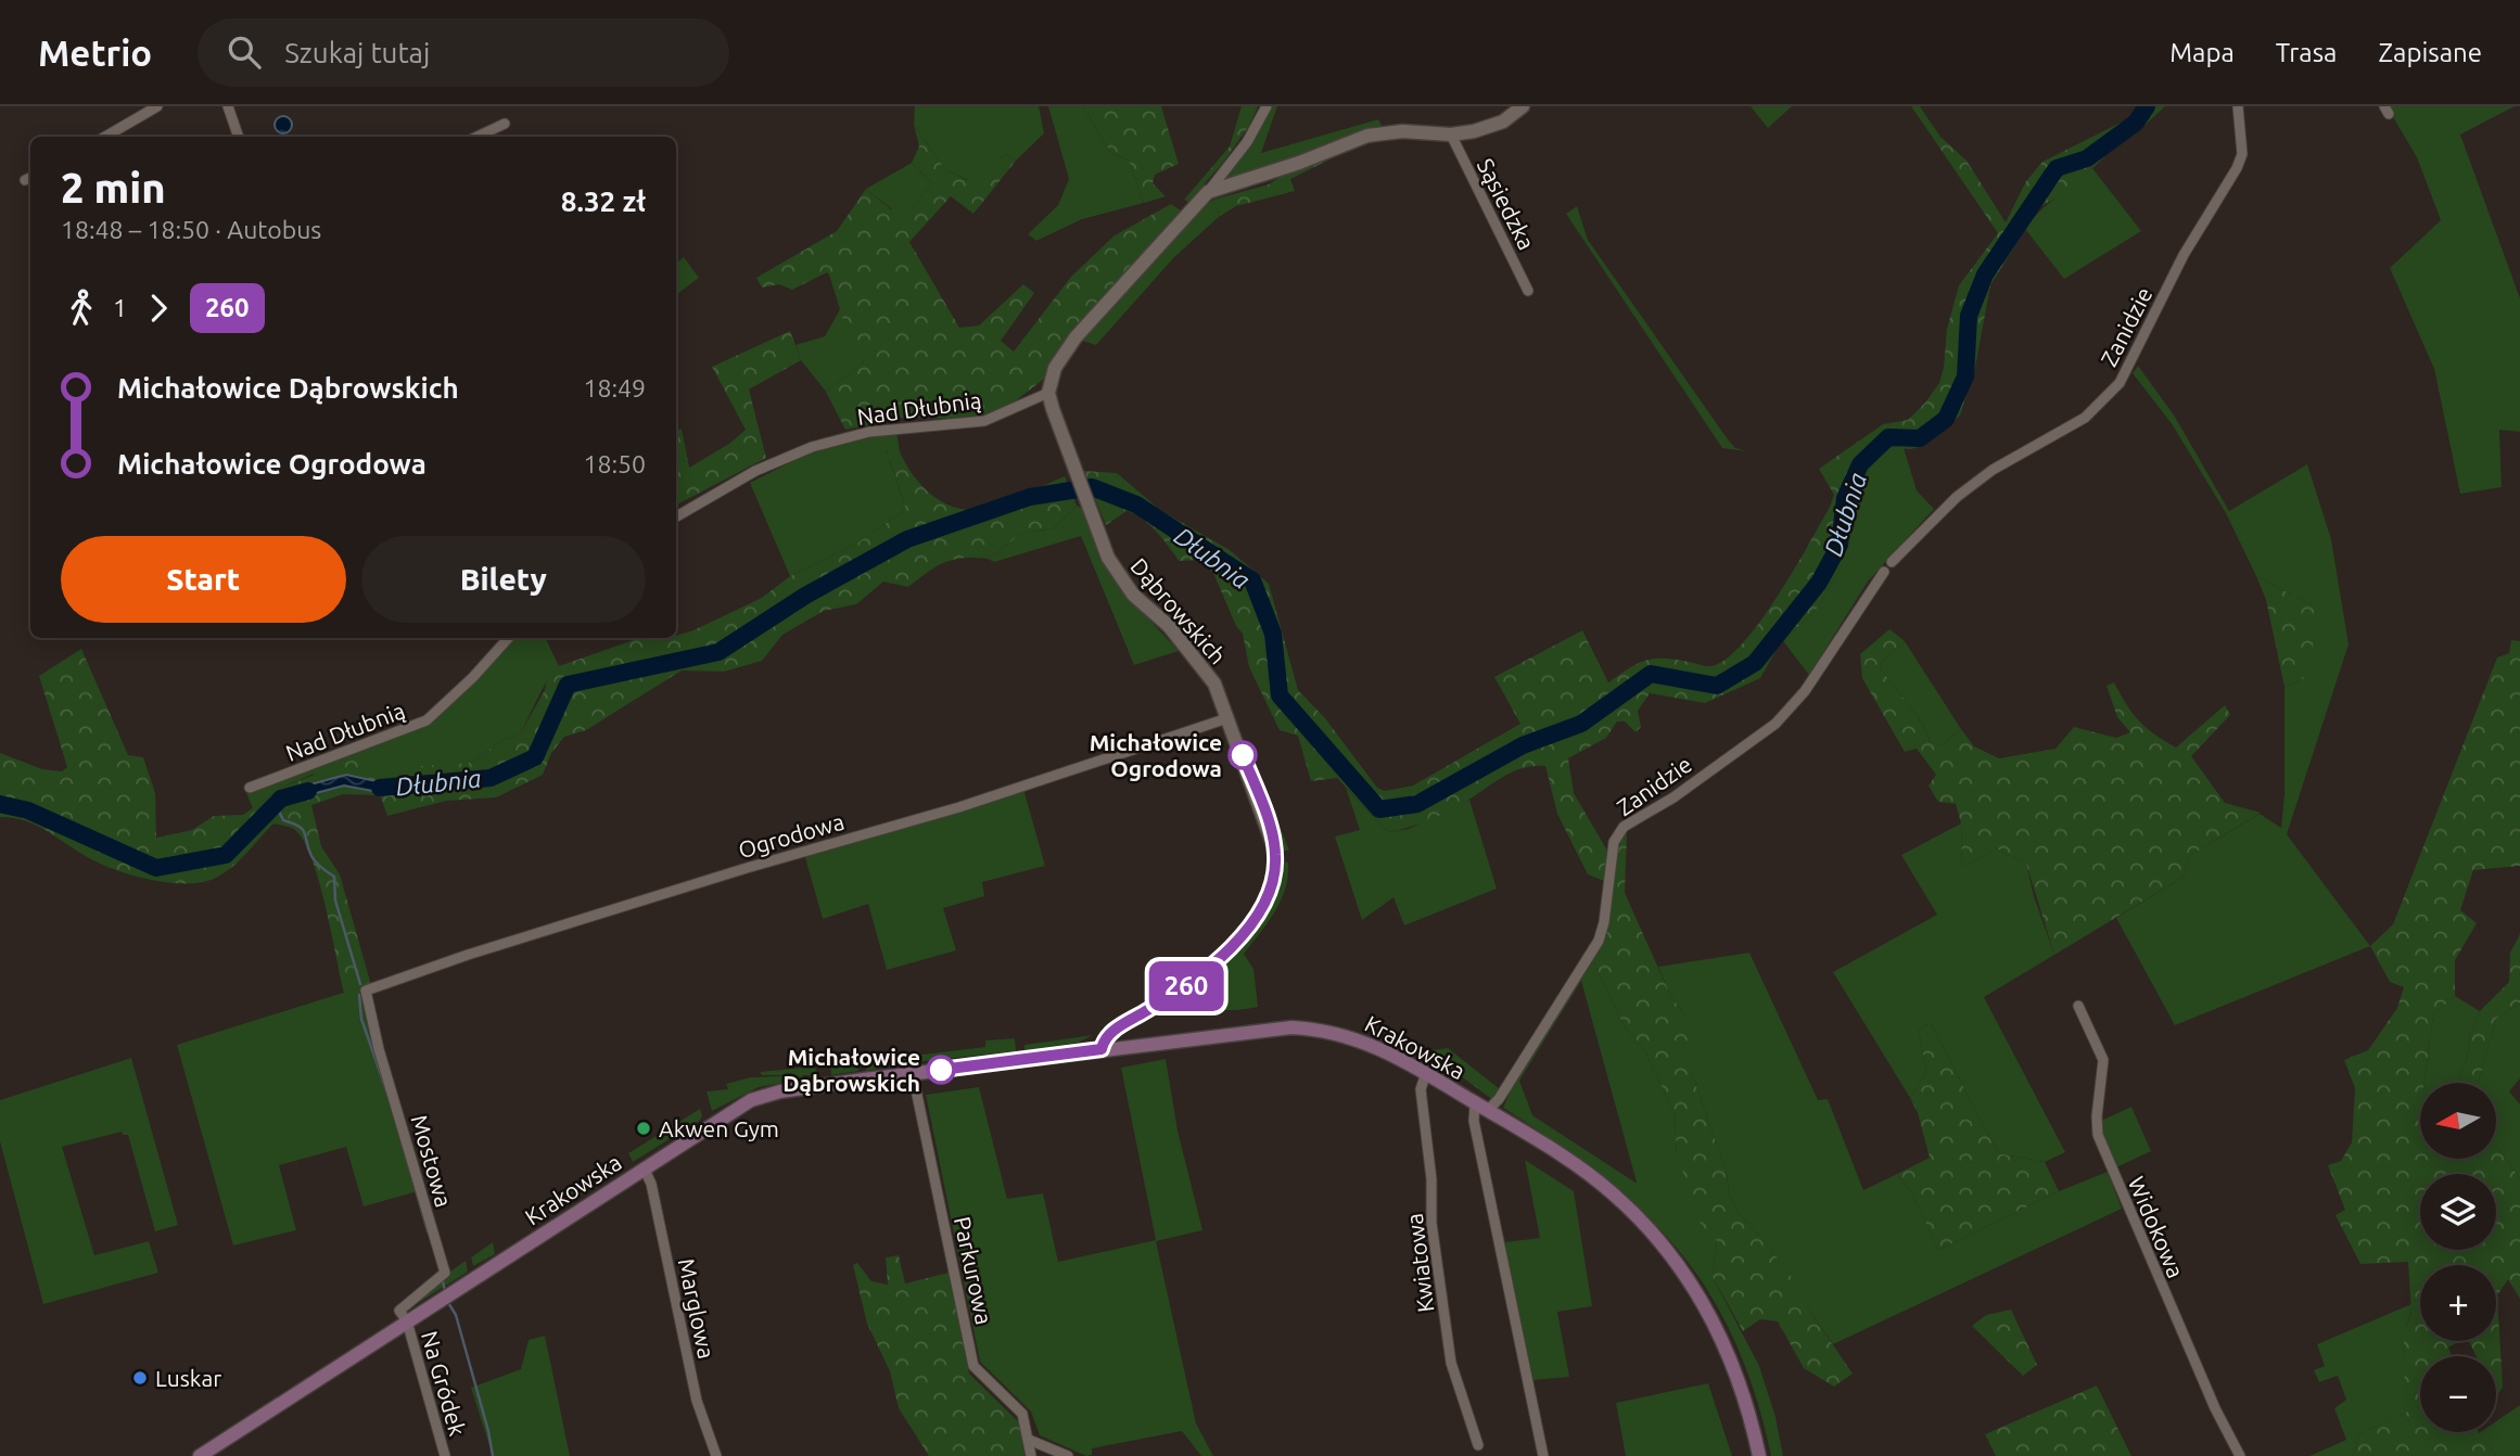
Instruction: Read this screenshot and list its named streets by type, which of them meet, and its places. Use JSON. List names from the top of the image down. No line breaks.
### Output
{"streets":{"main road":["Krakowska"],"street":["Sąsiedzka","Zanidzie","Nad Dłubnią","Dąbrowskich","Ogrodowa","Mostowa","Widokowa","Kwiatowa","Parkurowa","Marglowa","Na Gródek"]},"crossings":[["Zanidzie","Krakowska"],["Nad Dłubnią","Dąbrowskich"],["Dąbrowskich","Ogrodowa"],["Dąbrowskich","Krakowska"],["Ogrodowa","Mostowa"],["Krakowska","Mostowa"],["Krakowska","Kwiatowa"],["Krakowska","Parkurowa"],["Krakowska","Marglowa"],["Krakowska","Na Gródek"],["Mostowa","Na Gródek"]],"water":["Dłubnia"],"places":["Michałowice Ogrodowa","Michałowice Dąbrowskich","Akwen Gym","Luskar"],"lines":["bus line 260"],"north":"left","page":{"header":"Metrio","search":"Szukaj tutaj","nav":["Mapa","Trasa","Zapisane"],"on_map":"260","heading":["2 min","18:48 – 18:50 · Autobus","8.32 zł"],"legs":["1","260"],"list":[{"name":"Michałowice Dąbrowskich","value":"18:49"},{"name":"Michałowice Ogrodowa","value":"18:50"}],"buttons":["Start","Bilety"],"map_buttons":["+","−"]}}
